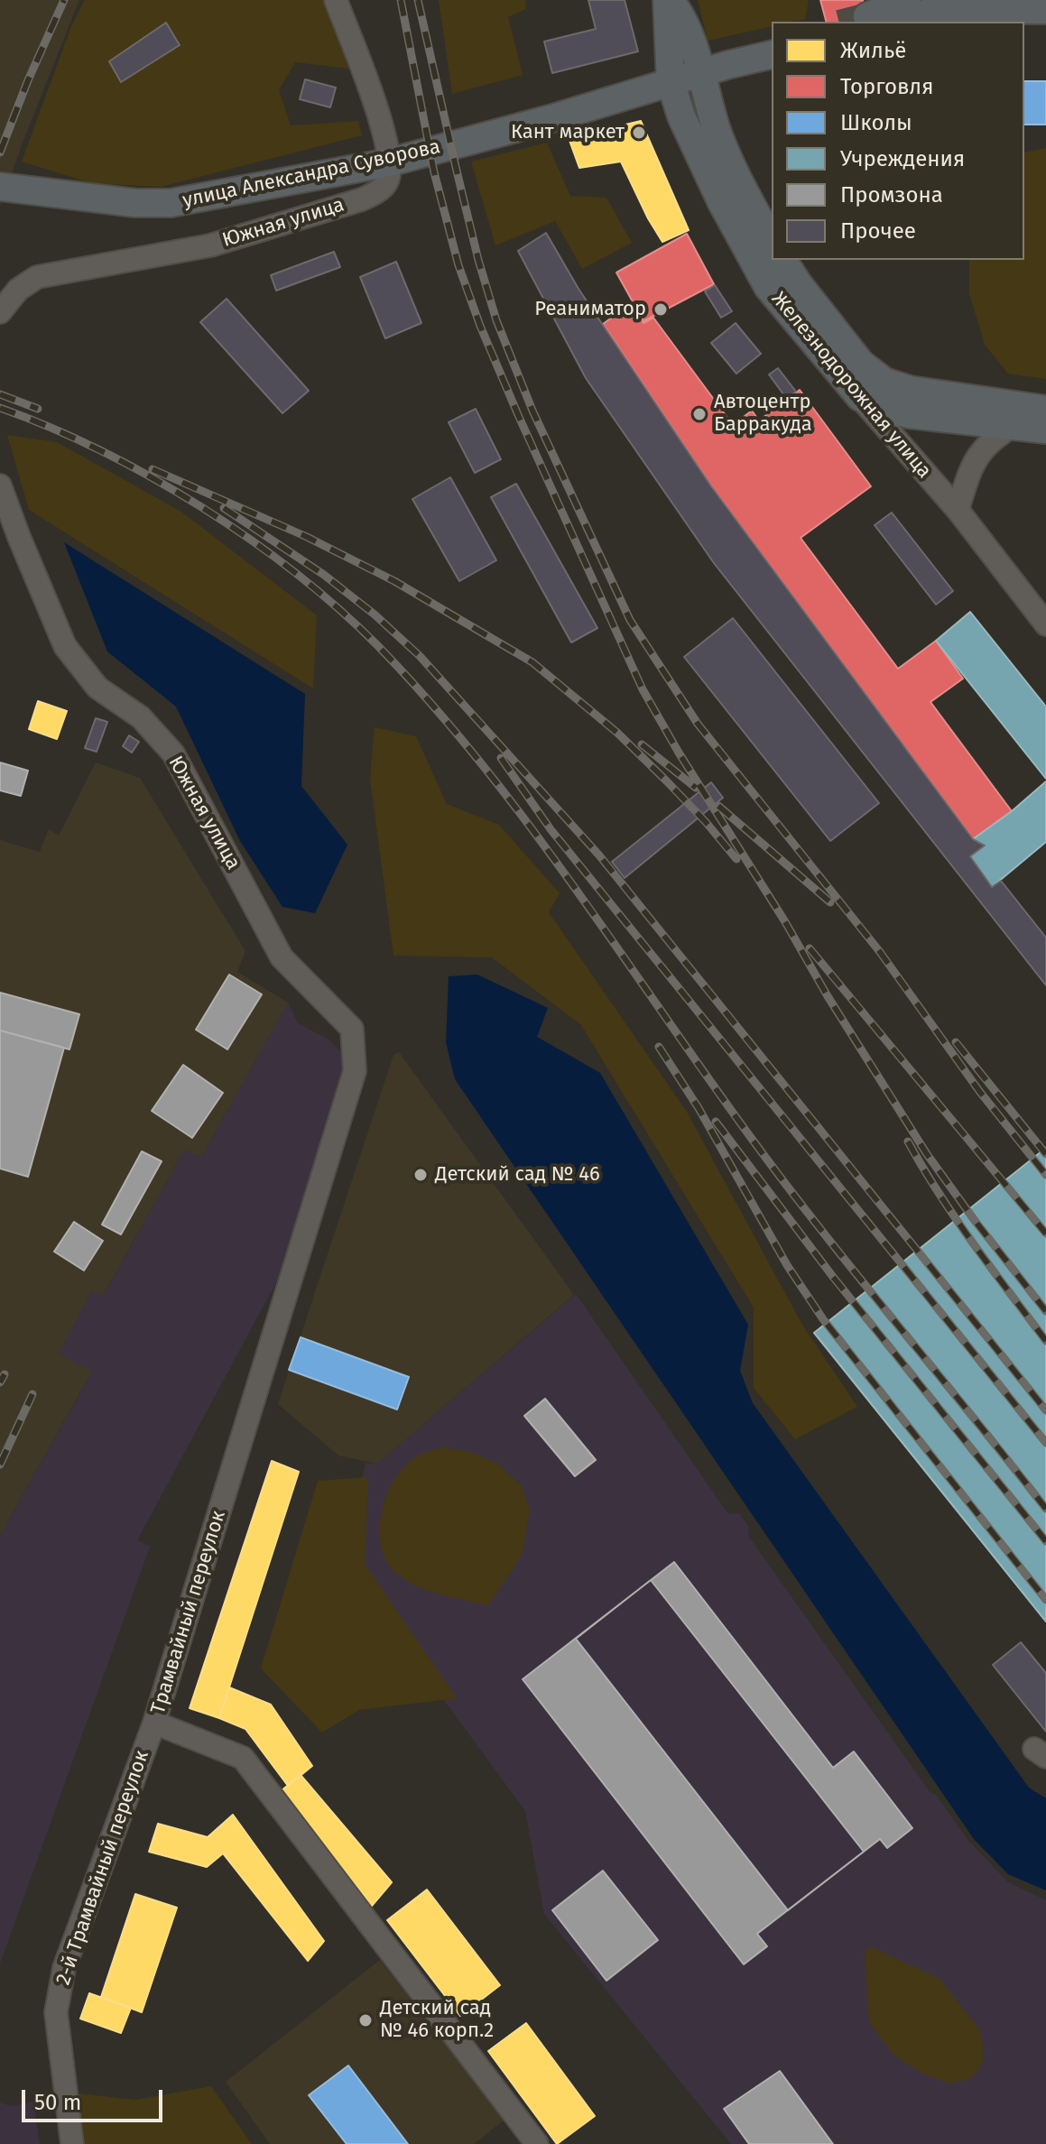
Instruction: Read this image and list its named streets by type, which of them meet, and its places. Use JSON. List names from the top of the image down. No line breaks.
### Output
{"streets":{"main road":["улица Александра Суворова","Железнодорожная улица"],"street":["Южная улица","Трамвайный переулок","2-й Трамвайный переулок"]},"crossings":[["улица Александра Суворова","Южная улица"],["улица Александра Суворова","Железнодорожная улица"],["Южная улица","Трамвайный переулок"],["Трамвайный переулок","2-й Трамвайный переулок"]],"places":["Кант маркет","Реаниматор","Автоцентр Барракуда","Детский сад № 46","Детский сад № 46 корп.2"],"legend":["Жильё","Торговля","Школы","Учреждения","Промзона","Прочее"],"scale_bar":"50 m"}
